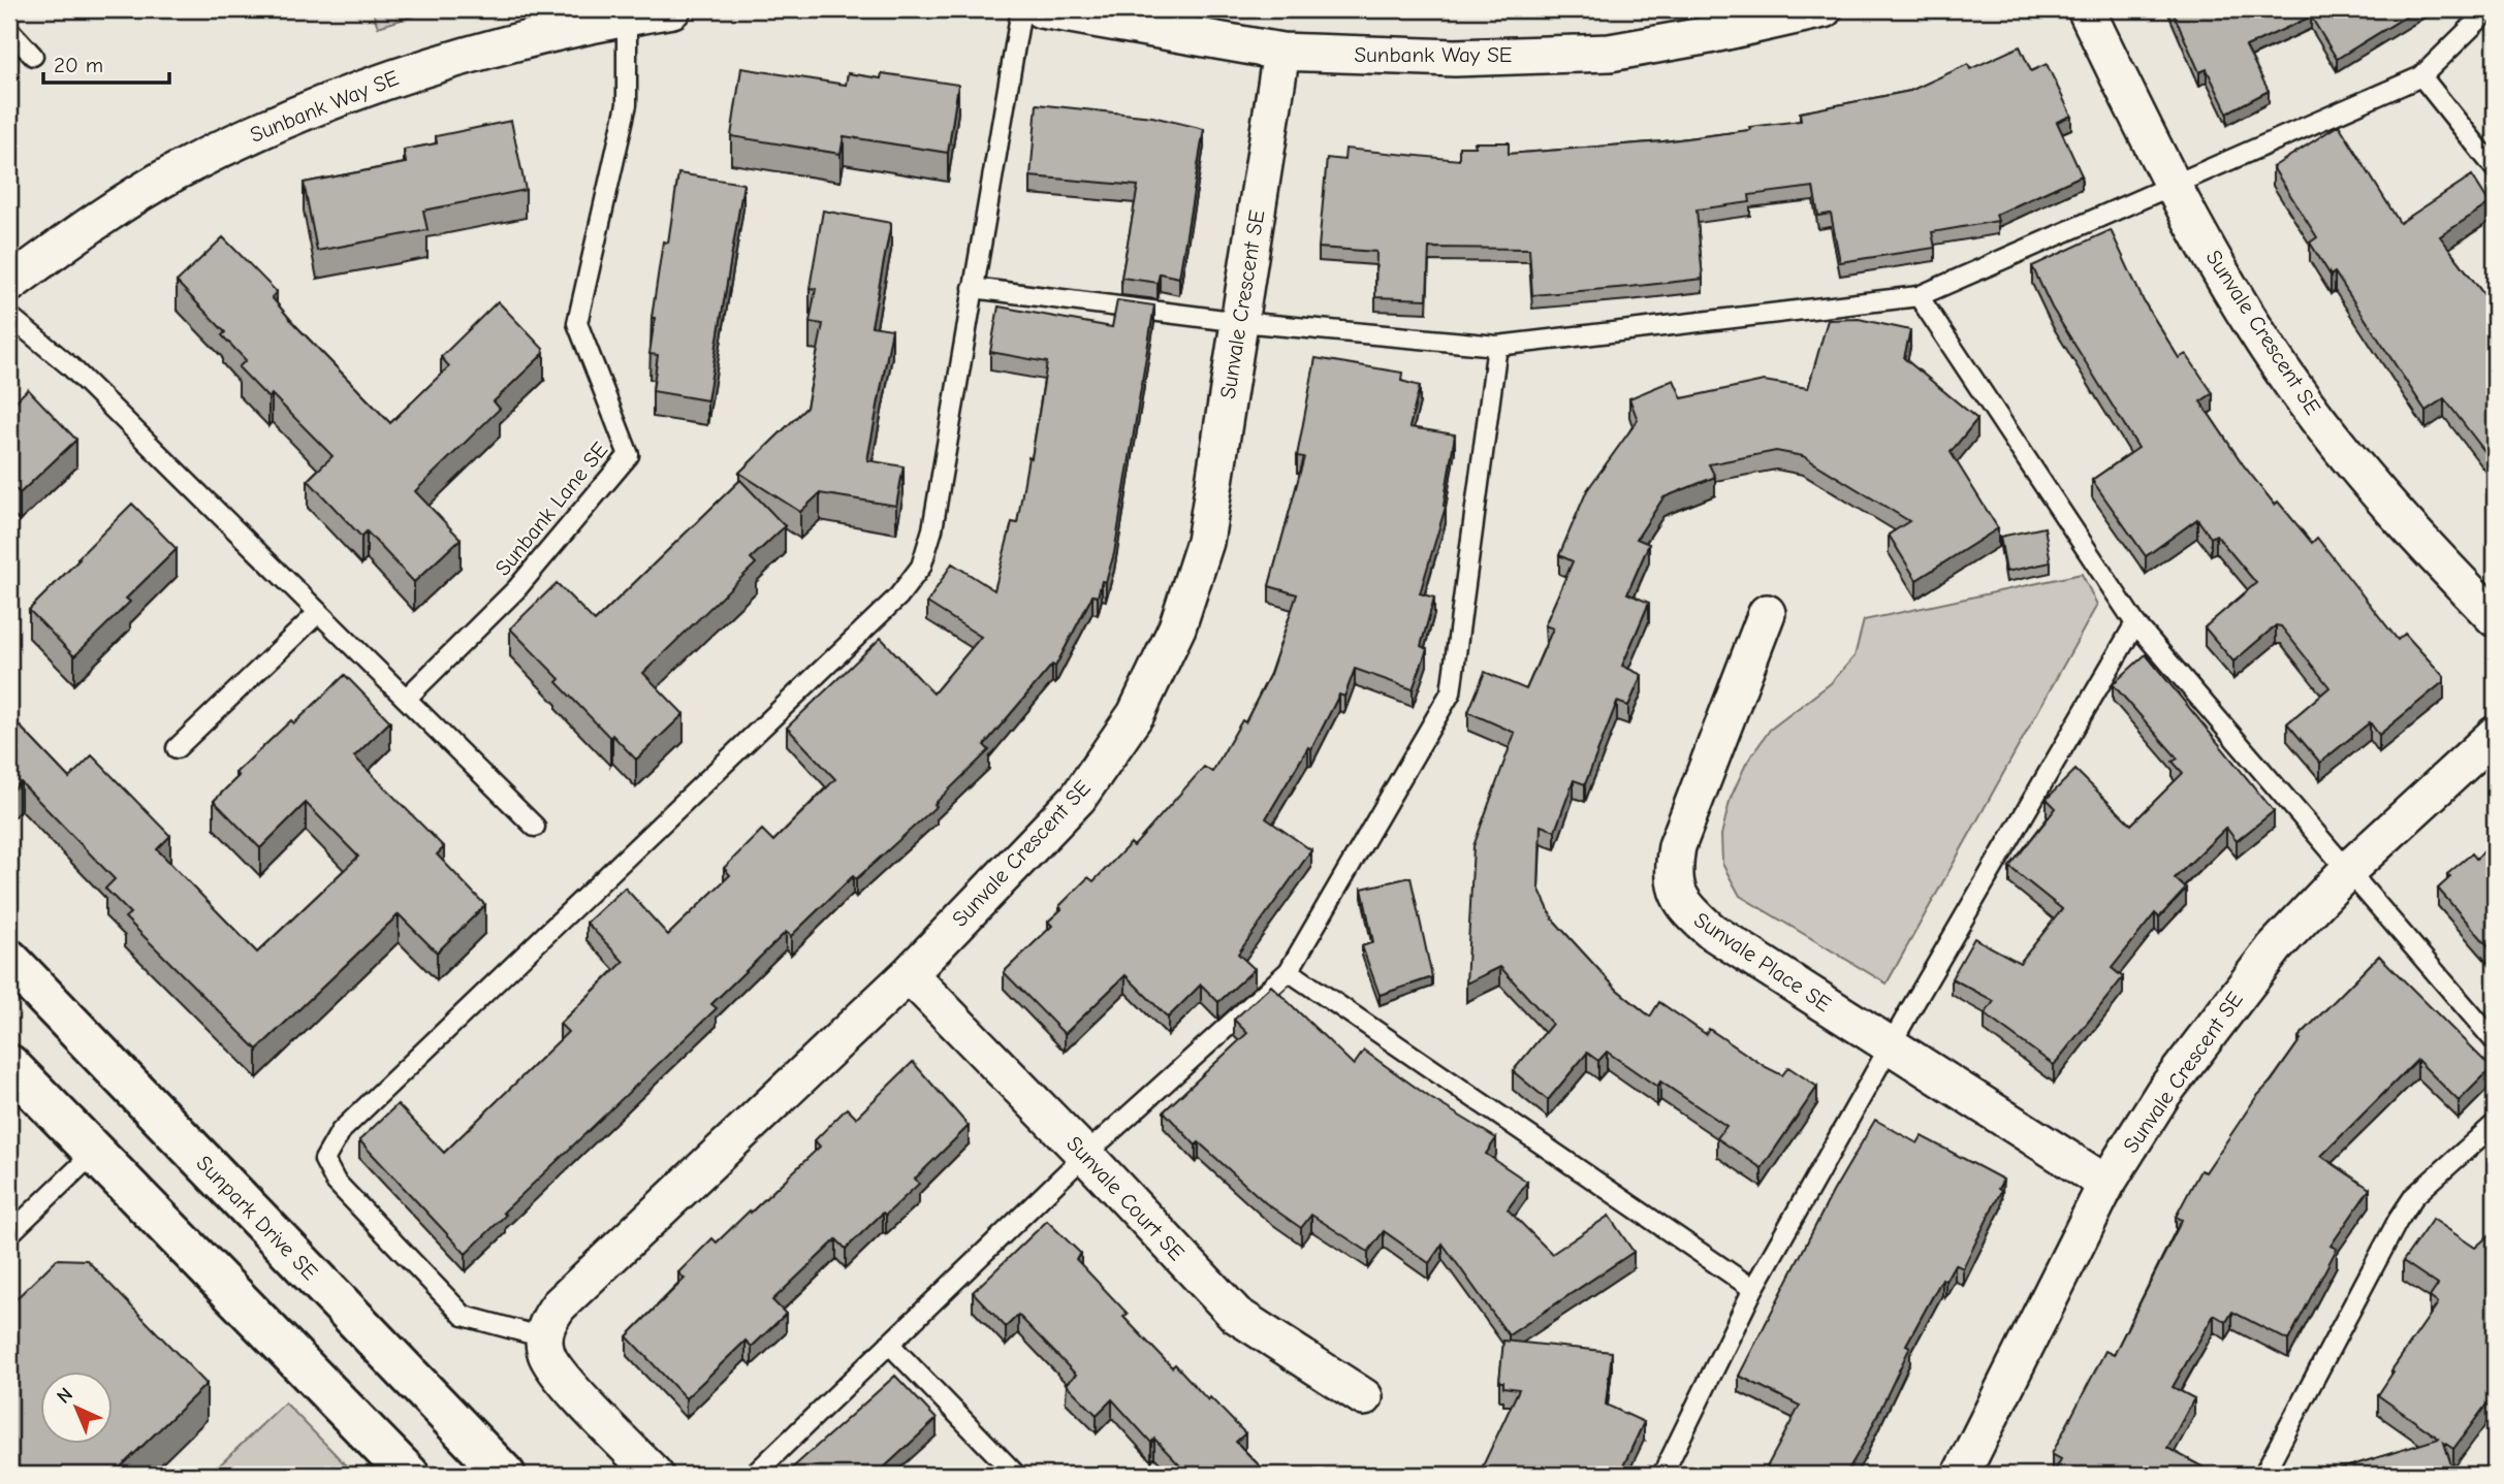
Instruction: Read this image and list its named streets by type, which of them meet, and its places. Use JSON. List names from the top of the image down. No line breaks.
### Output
{"streets":{"street":["Sunbank Way SE","Sunvale Crescent SE","Sunvale Place SE","Sunvale Court SE","Sunpark Drive SE"],"lane":["Sunbank Lane SE"]},"crossings":[["Sunbank Way SE","Sunvale Crescent SE"],["Sunbank Way SE","Sunbank Lane SE"],["Sunvale Crescent SE","Sunvale Place SE"],["Sunvale Crescent SE","Sunvale Court SE"]],"scale_bar":"20 m","north":"top left"}
